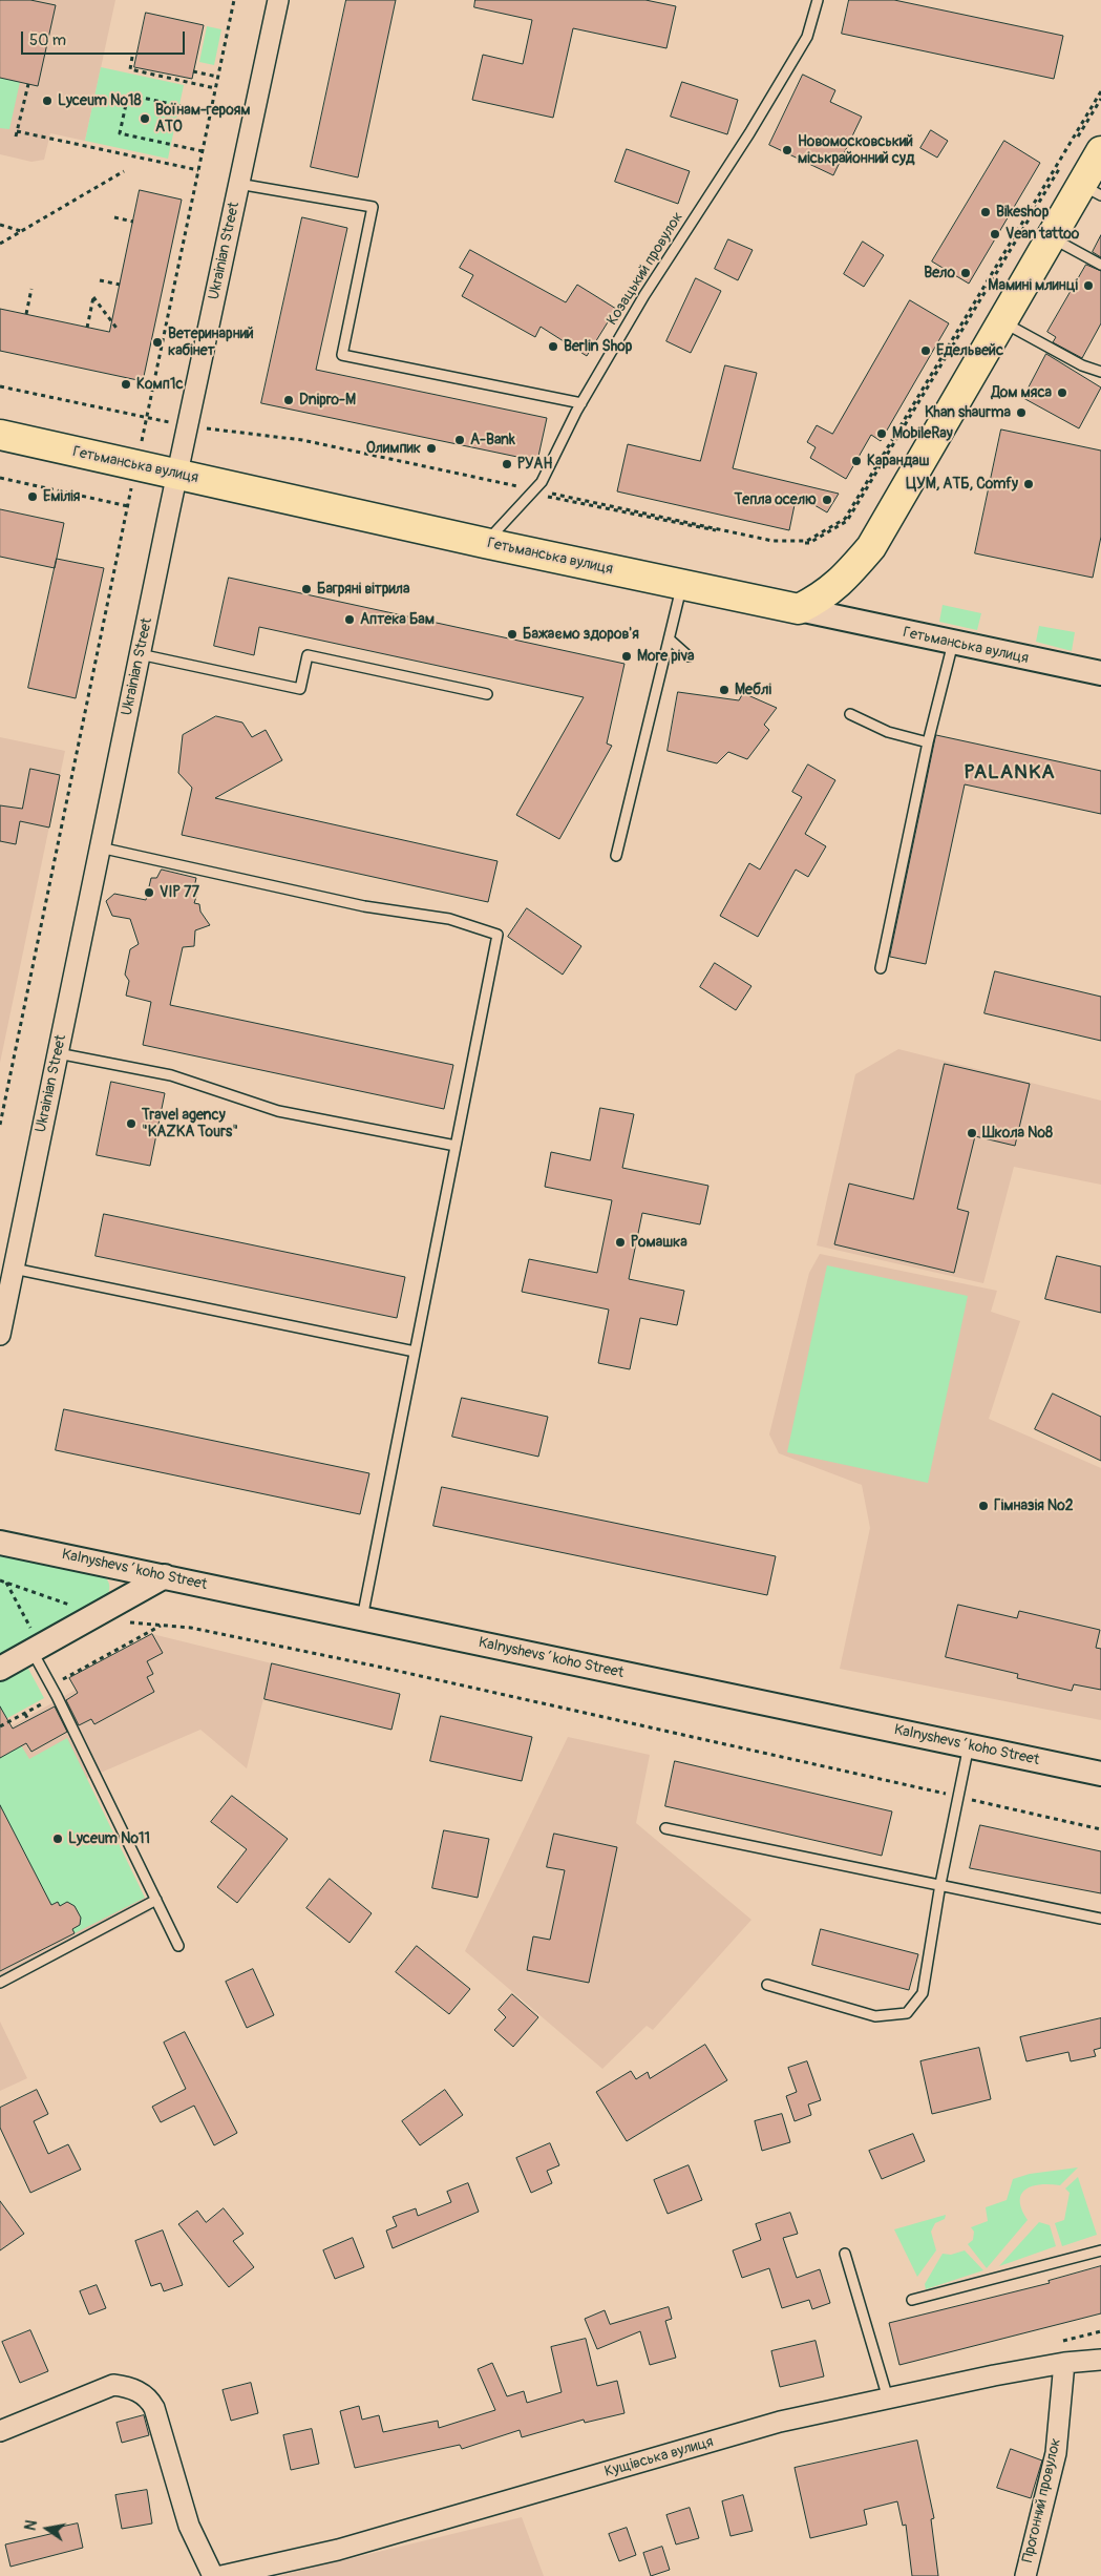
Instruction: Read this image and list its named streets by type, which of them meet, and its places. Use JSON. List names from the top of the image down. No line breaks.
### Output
{"streets":{"highway":["Гетьманська вулиця"],"street":["Ukrainian Street","Kalnyshevsʹkoho Street","Кущівська вулиця","Прогонний провулок"],"lane":["Козацький провулок"]},"crossings":[["Ukrainian Street","Гетьманська вулиця"],["Козацький провулок","Гетьманська вулиця"],["Кущівська вулиця","Прогонний провулок"]],"districts":["PALANKA"],"places":["Lyceum №18","Воїнам-героям АТО","Новомосковський міськрайонний суд","Bikeshop","Vean tattoo","Вело","Мамині млинці","Ветеринарний кабінет","Berlin Shop","Едельвейс","Комп1с","Дом мяса","Dnipro-M","Khan shaurma","MobileRay","A-Bank","Олимпик","Карандаш","РУАН","ЦУМ, АТБ, Comfy","Емілія","Тепла оселю","Багряні вітрила","Аптека Бам","Бажаємо здоров'я","More piva","Меблі","VIP 77","Travel agency \"KAZKA Tours\"","Школа №8","Ромашка","Гімназія №2","Lyceum №11"],"scale_bar":"50 m","north":"left"}
